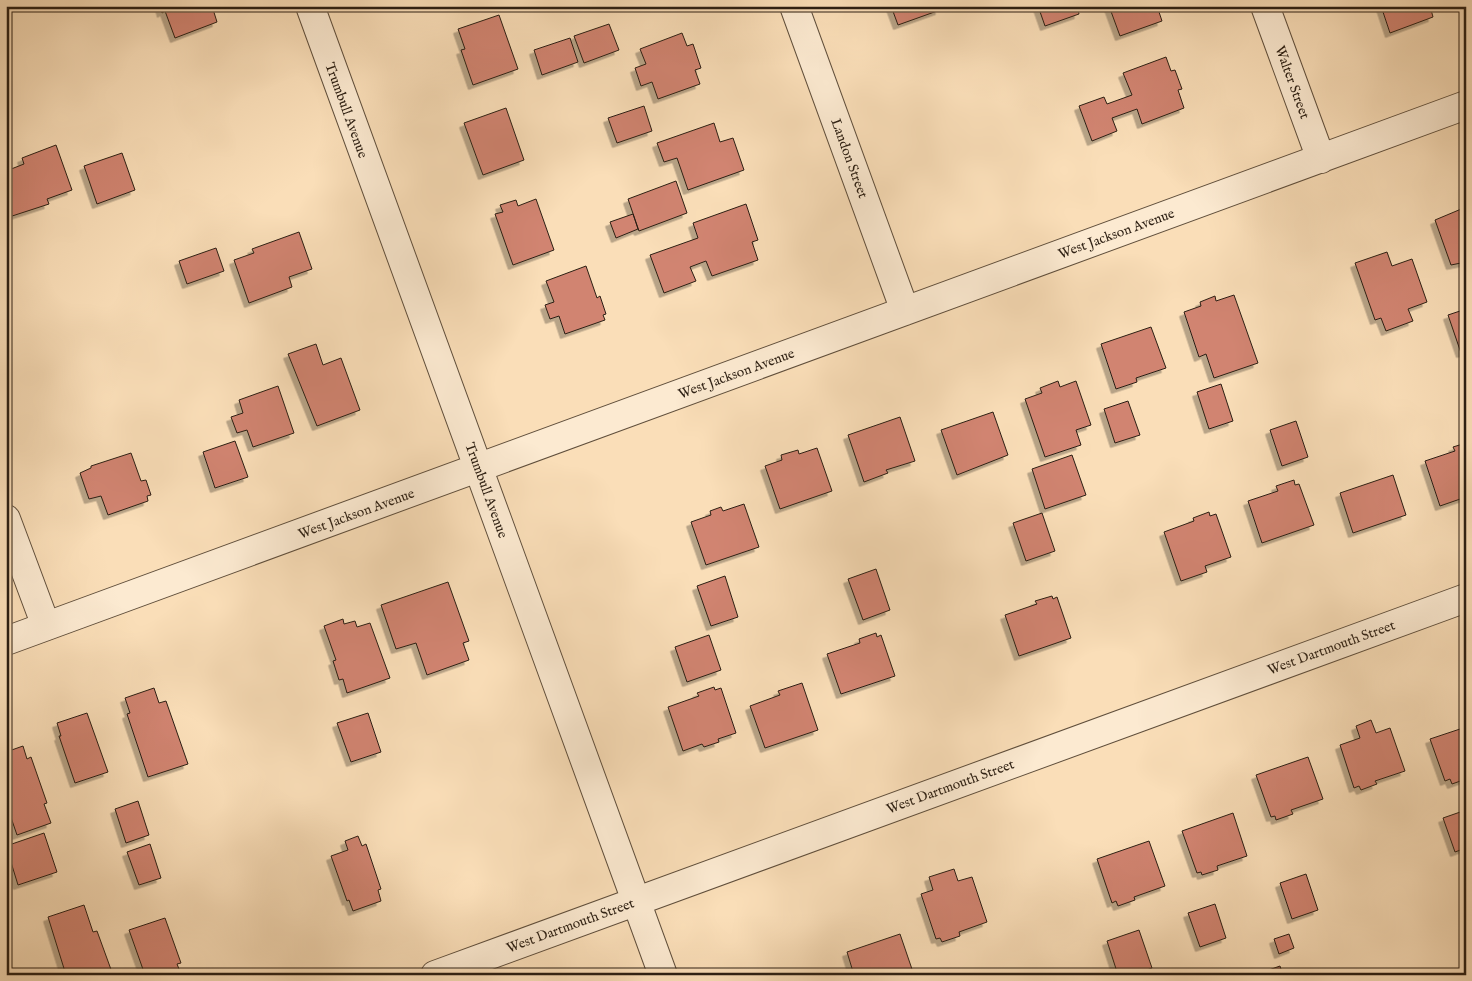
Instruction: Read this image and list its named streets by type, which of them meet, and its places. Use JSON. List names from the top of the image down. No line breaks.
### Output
{"streets":{"street":["Walter Street","Trumbull Avenue","Landon Street","West Jackson Avenue","West Dartmouth Street"]},"crossings":[["Walter Street","West Jackson Avenue"],["Trumbull Avenue","West Jackson Avenue"],["Trumbull Avenue","West Dartmouth Street"],["Landon Street","West Jackson Avenue"]]}
